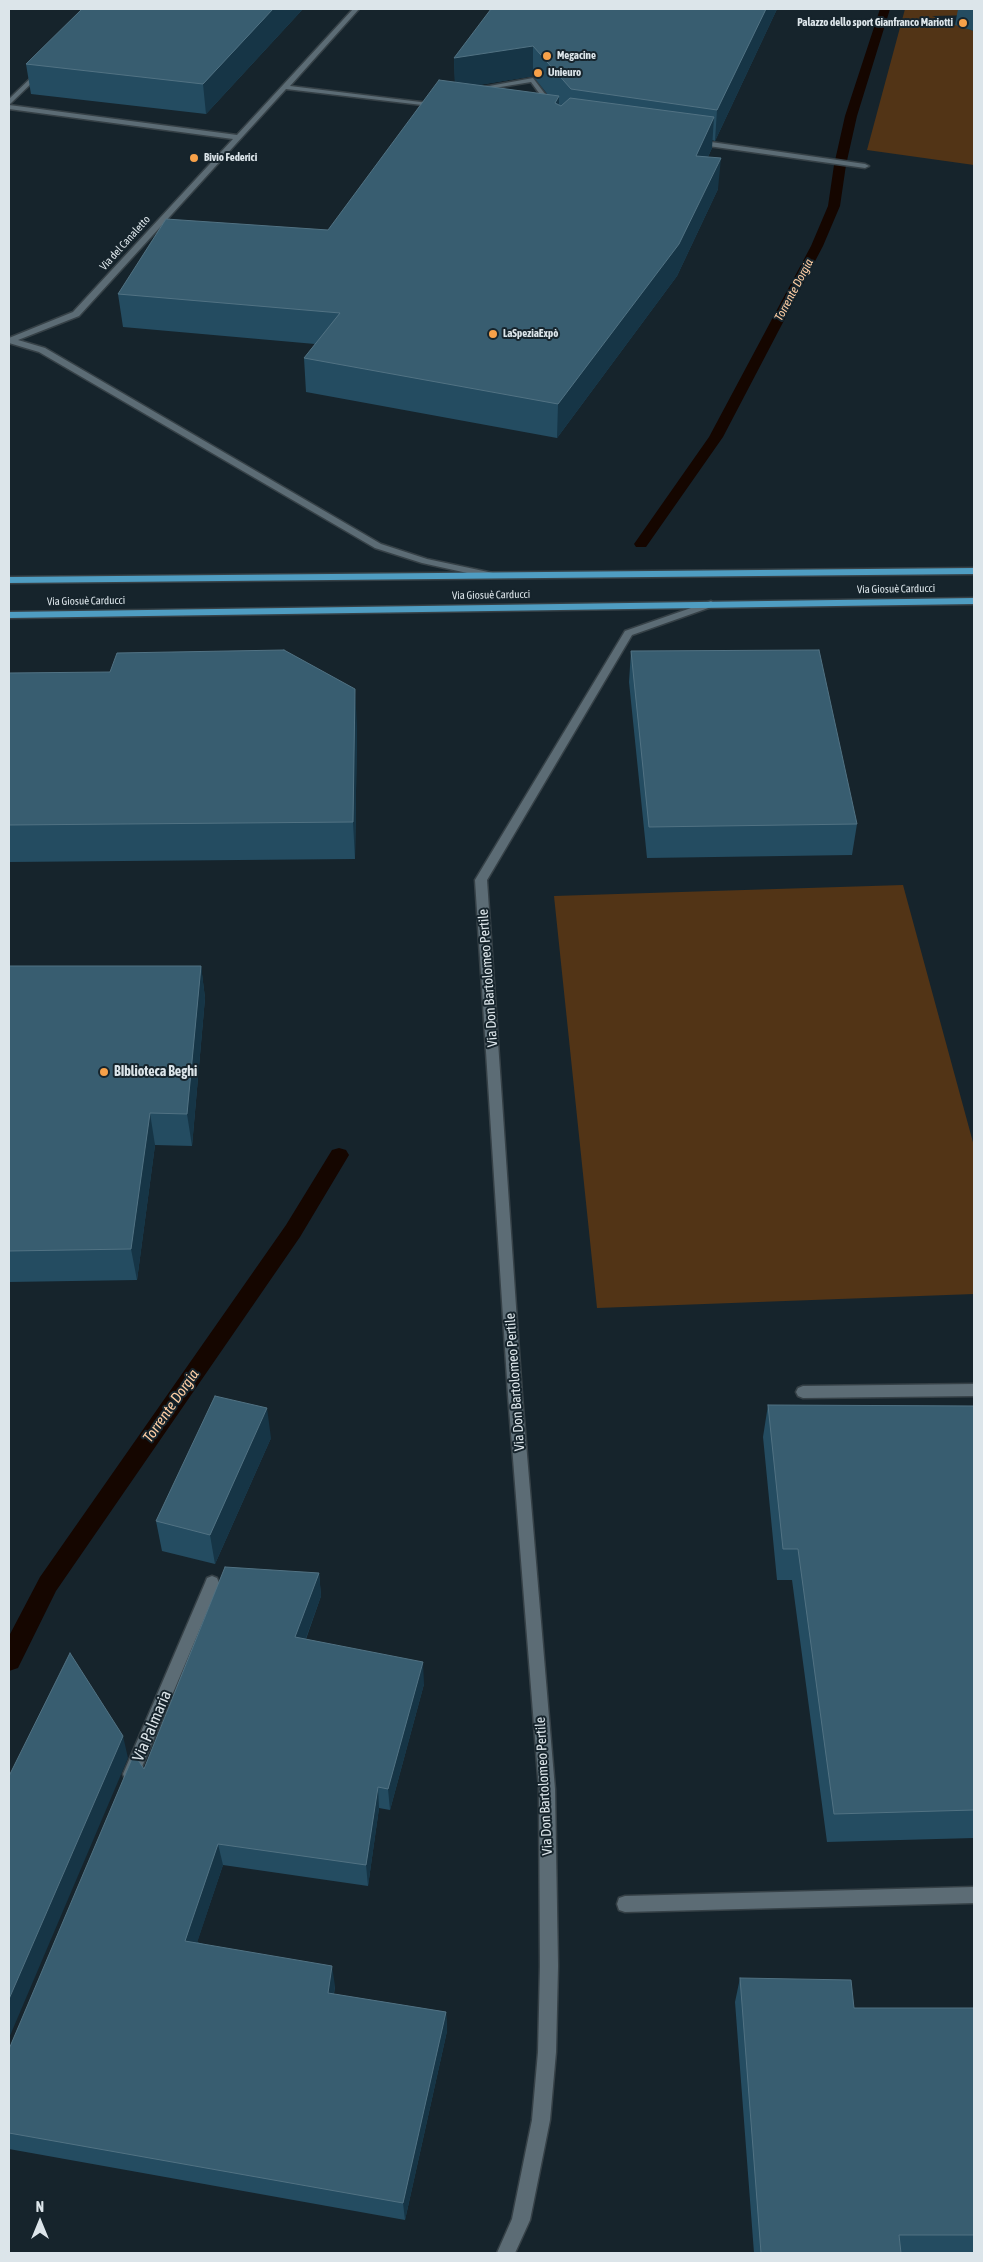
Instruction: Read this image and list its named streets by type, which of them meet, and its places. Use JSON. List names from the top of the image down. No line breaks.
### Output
{"streets":{"main road":["Via Giosuè Carducci"],"street":["Via del Canaletto","Via Don Bartolomeo Pertile","Via Palmaria"]},"crossings":[["Via Giosuè Carducci","Via Don Bartolomeo Pertile"]],"water":["Torrente Dorgia"],"places":["Palazzo dello sport Gianfranco Mariotti","Megacine","Unieuro","Bivio Federici","LaSpeziaExpò","BIblioteca Beghi"],"north":"top"}
